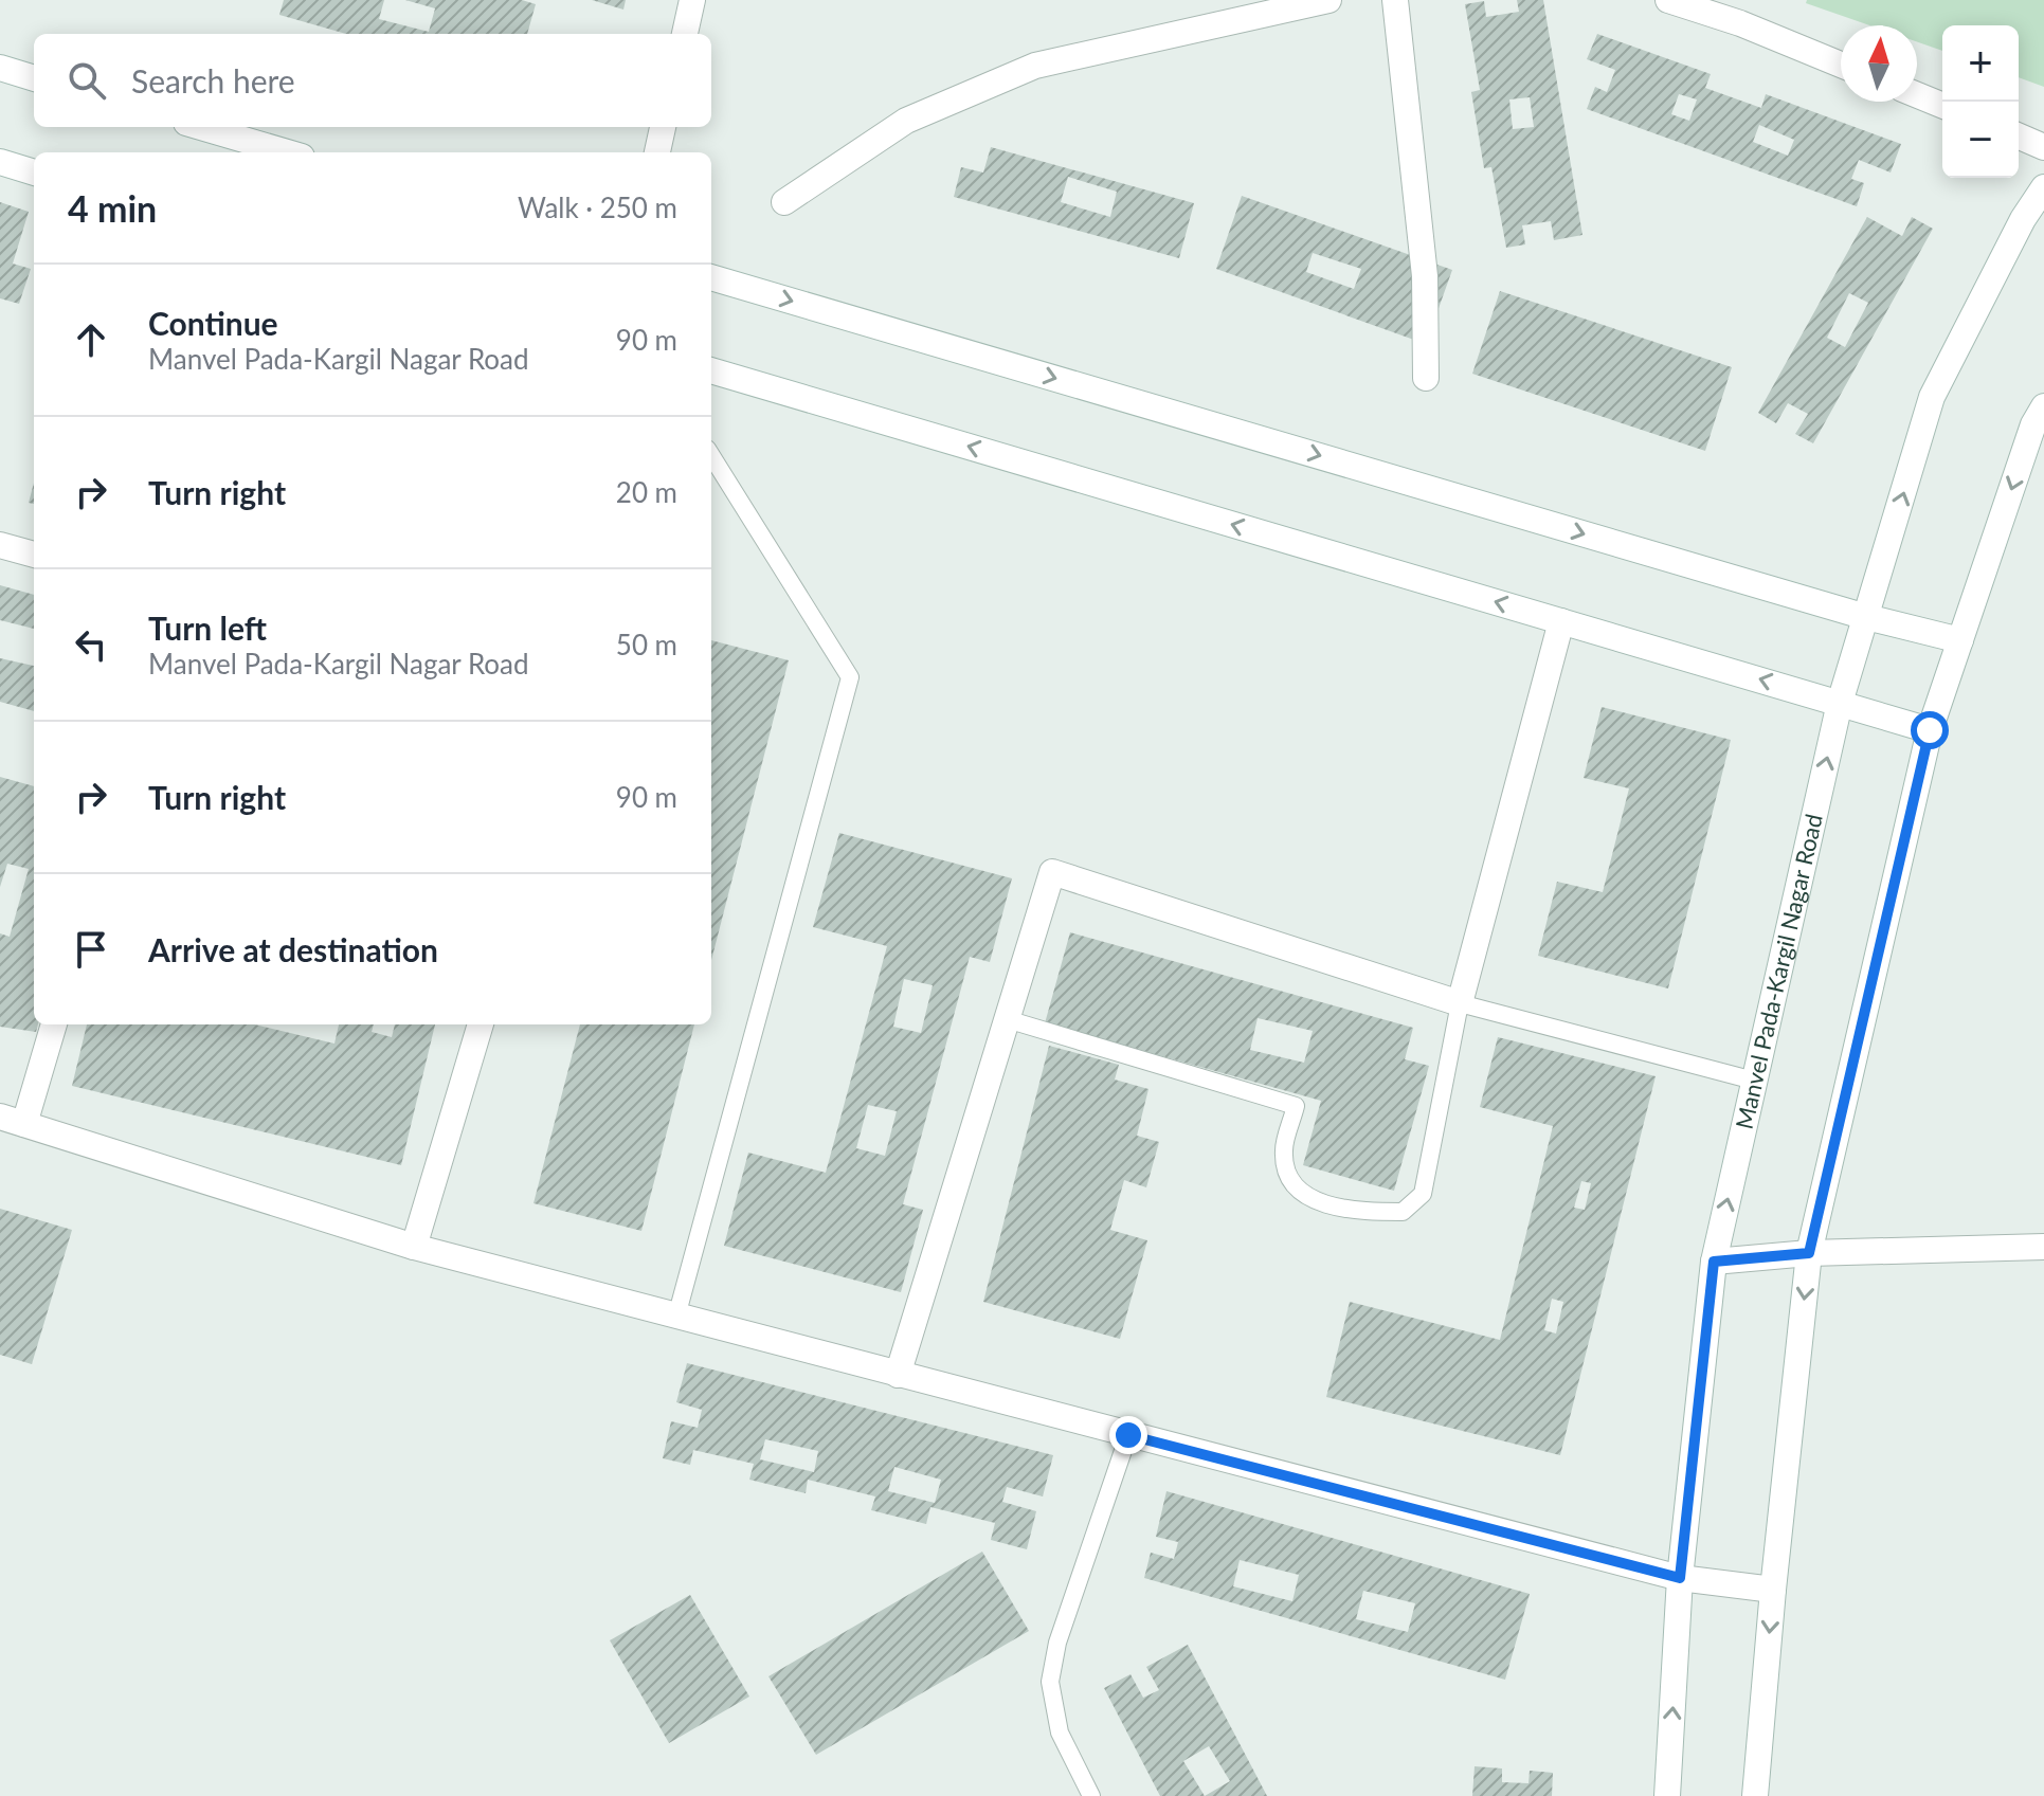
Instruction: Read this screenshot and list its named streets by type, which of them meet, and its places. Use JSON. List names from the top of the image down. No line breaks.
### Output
{"streets":{"street":["Manvel Pada-Kargil Nagar Road"]},"north":"top","page":{"map_buttons":["+","−"],"search":"Search here","heading":["4 min","Walk · 250 m"],"list":[["Continue","Manvel Pada-Kargil Nagar Road","90 m"],["Turn right","20 m"],["Turn left","Manvel Pada-Kargil Nagar Road","50 m"],["Turn right","90 m"],"Arrive at destination"]}}
